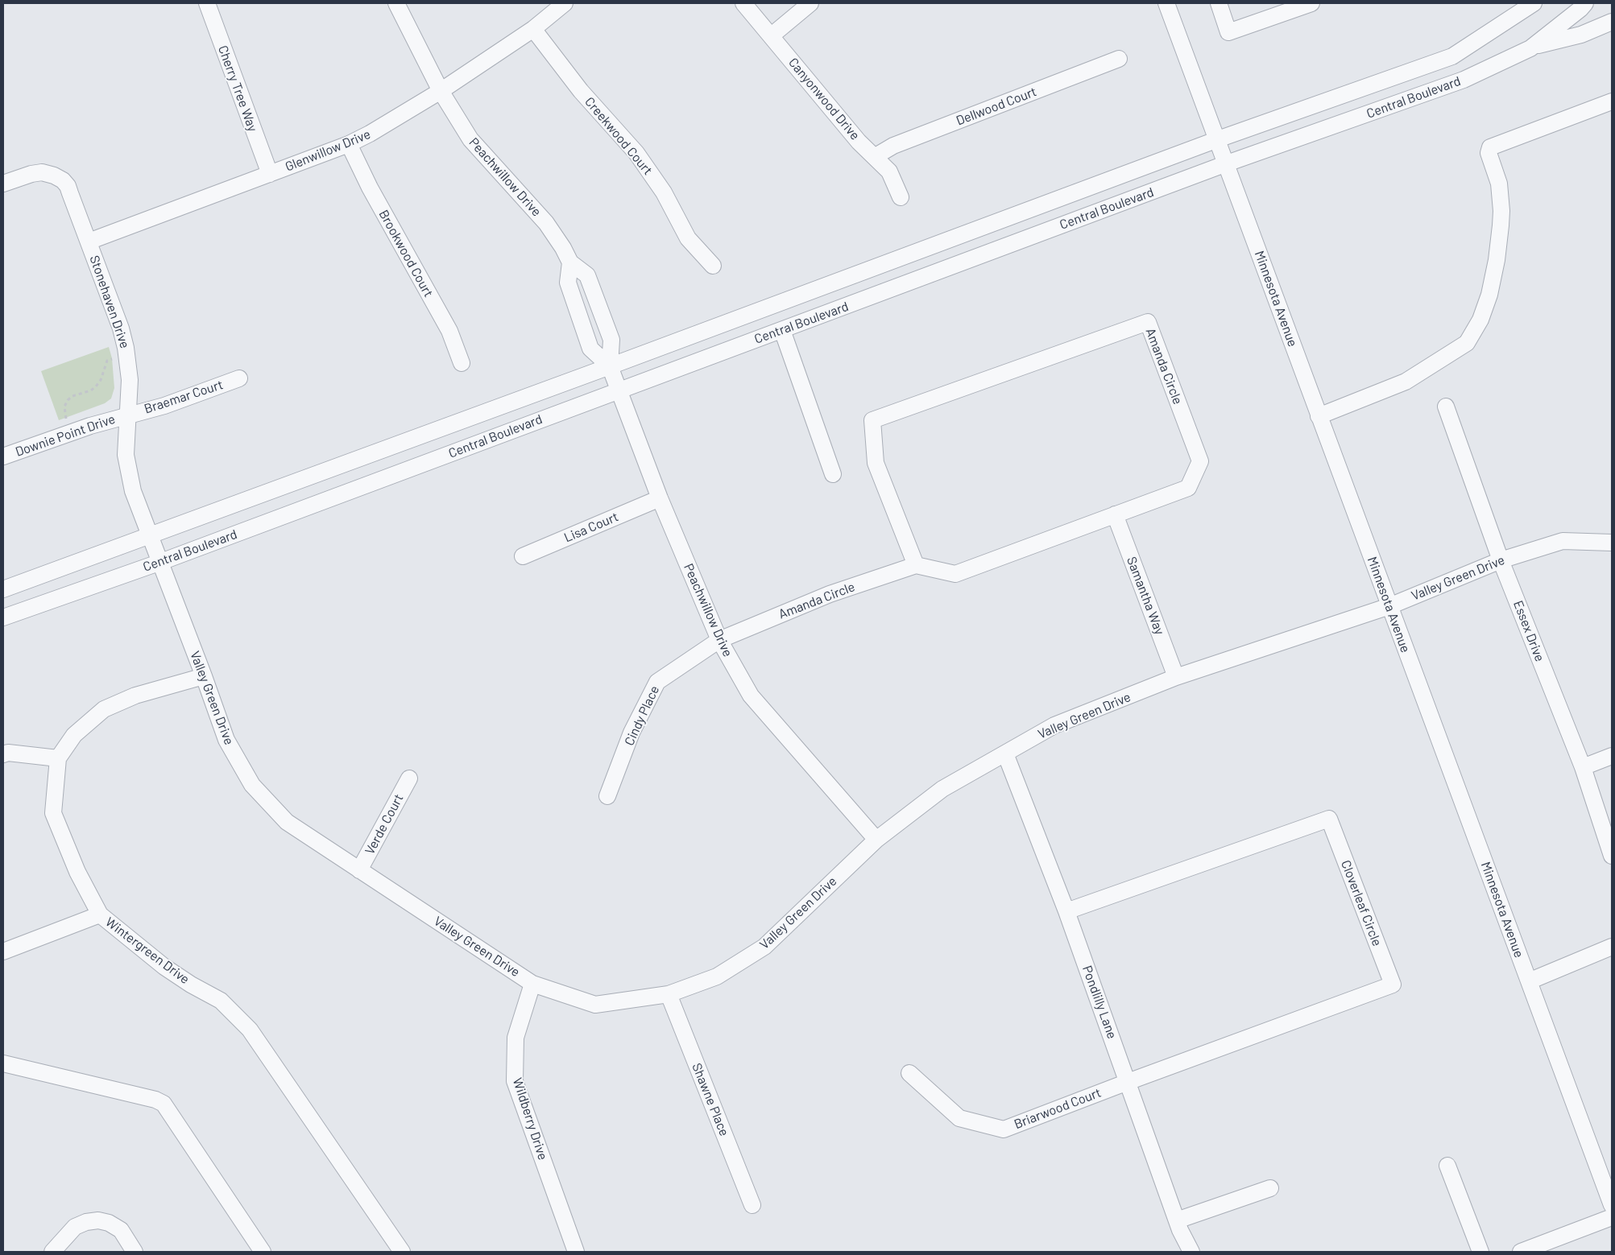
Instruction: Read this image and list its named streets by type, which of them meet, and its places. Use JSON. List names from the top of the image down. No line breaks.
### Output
{"streets":{"street":["Cherry Tree Way","Central Boulevard","Canyonwood Drive","Dellwood Court","Creekwood Court","Glenwillow Drive","Peachwillow Drive","Brookwood Court","Minnesota Avenue","Stonehaven Drive","Amanda Circle","Braemar Court","Downie Point Drive","Lisa Court","Valley Green Drive","Samantha Way","Essex Drive","Cindy Place","Verde Court","Cloverleaf Circle","Wintergreen Drive","Pondlilly Lane","Shawne Place","Briarwood Court","Wildberry Drive"]},"crossings":[["Cherry Tree Way","Glenwillow Drive"],["Central Boulevard","Peachwillow Drive"],["Central Boulevard","Minnesota Avenue"],["Central Boulevard","Stonehaven Drive"],["Central Boulevard","Valley Green Drive"],["Canyonwood Drive","Dellwood Court"],["Creekwood Court","Glenwillow Drive"],["Glenwillow Drive","Peachwillow Drive"],["Glenwillow Drive","Brookwood Court"],["Glenwillow Drive","Stonehaven Drive"],["Peachwillow Drive","Amanda Circle"],["Peachwillow Drive","Lisa Court"],["Peachwillow Drive","Valley Green Drive"],["Peachwillow Drive","Cindy Place"],["Minnesota Avenue","Valley Green Drive"],["Stonehaven Drive","Braemar Court"],["Stonehaven Drive","Downie Point Drive"],["Stonehaven Drive","Valley Green Drive"],["Amanda Circle","Samantha Way"],["Amanda Circle","Cindy Place"],["Braemar Court","Downie Point Drive"],["Valley Green Drive","Samantha Way"],["Valley Green Drive","Essex Drive"],["Valley Green Drive","Verde Court"],["Valley Green Drive","Wintergreen Drive"],["Valley Green Drive","Pondlilly Lane"],["Valley Green Drive","Shawne Place"],["Valley Green Drive","Wildberry Drive"],["Cloverleaf Circle","Pondlilly Lane"],["Cloverleaf Circle","Briarwood Court"],["Pondlilly Lane","Briarwood Court"]]}
